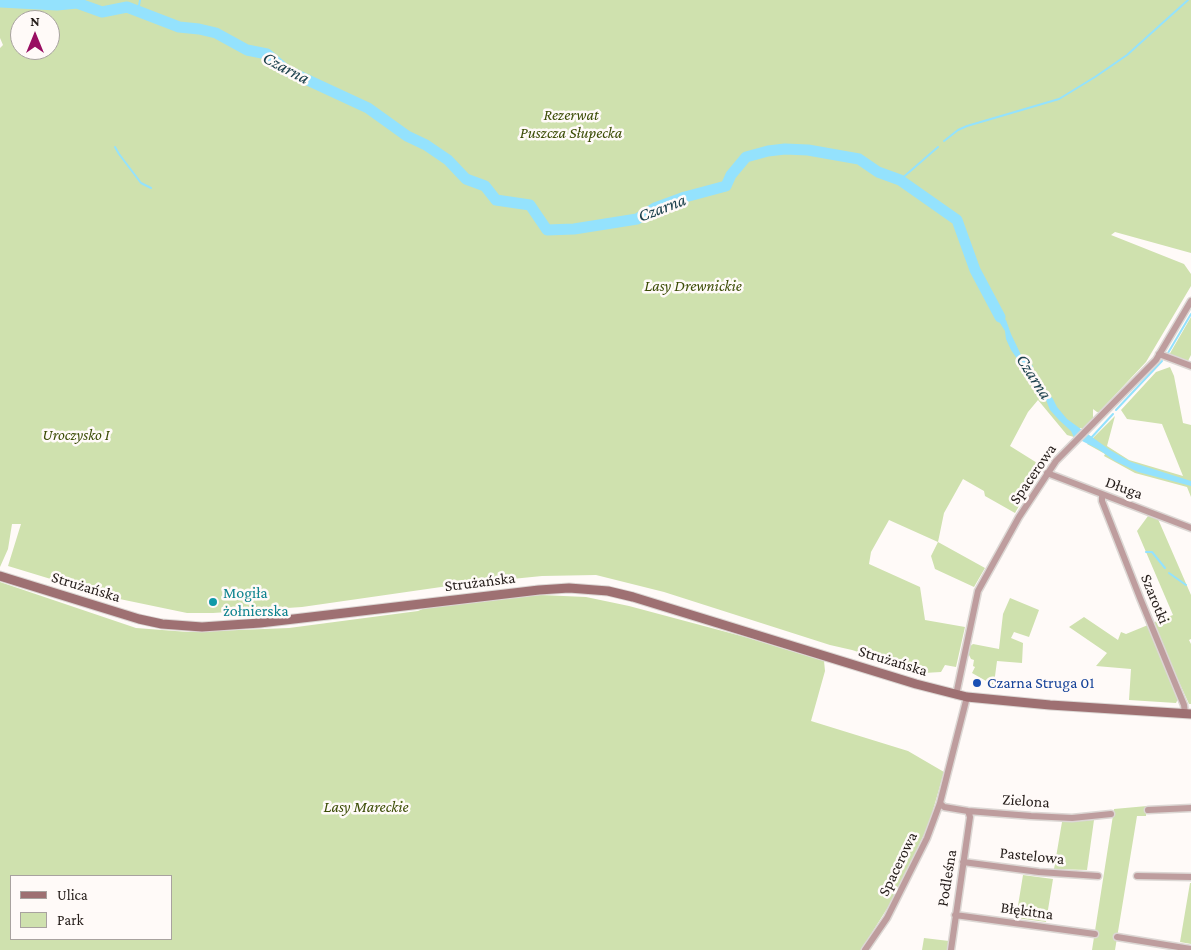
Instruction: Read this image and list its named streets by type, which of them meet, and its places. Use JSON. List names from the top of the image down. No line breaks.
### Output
{"streets":{"main road":["Strużańska"],"street":["Spacerowa","Długa","Szarotki","Zielona","Pastelowa","Podleśna","Błękitna"]},"crossings":[["Spacerowa","Długa"],["Spacerowa","Strużańska"],["Spacerowa","Zielona"],["Długa","Szarotki"],["Strużańska","Szarotki"],["Zielona","Podleśna"],["Pastelowa","Podleśna"],["Podleśna","Błękitna"]],"water":["Czarna"],"parks":["Rezerwat Puszcza Słupecka","Lasy Drewnickie","Uroczysko I","Lasy Mareckie"],"places":["Mogiła żołnierska","Czarna Struga 01"],"legend":["Ulica","Park"],"north":"top"}
